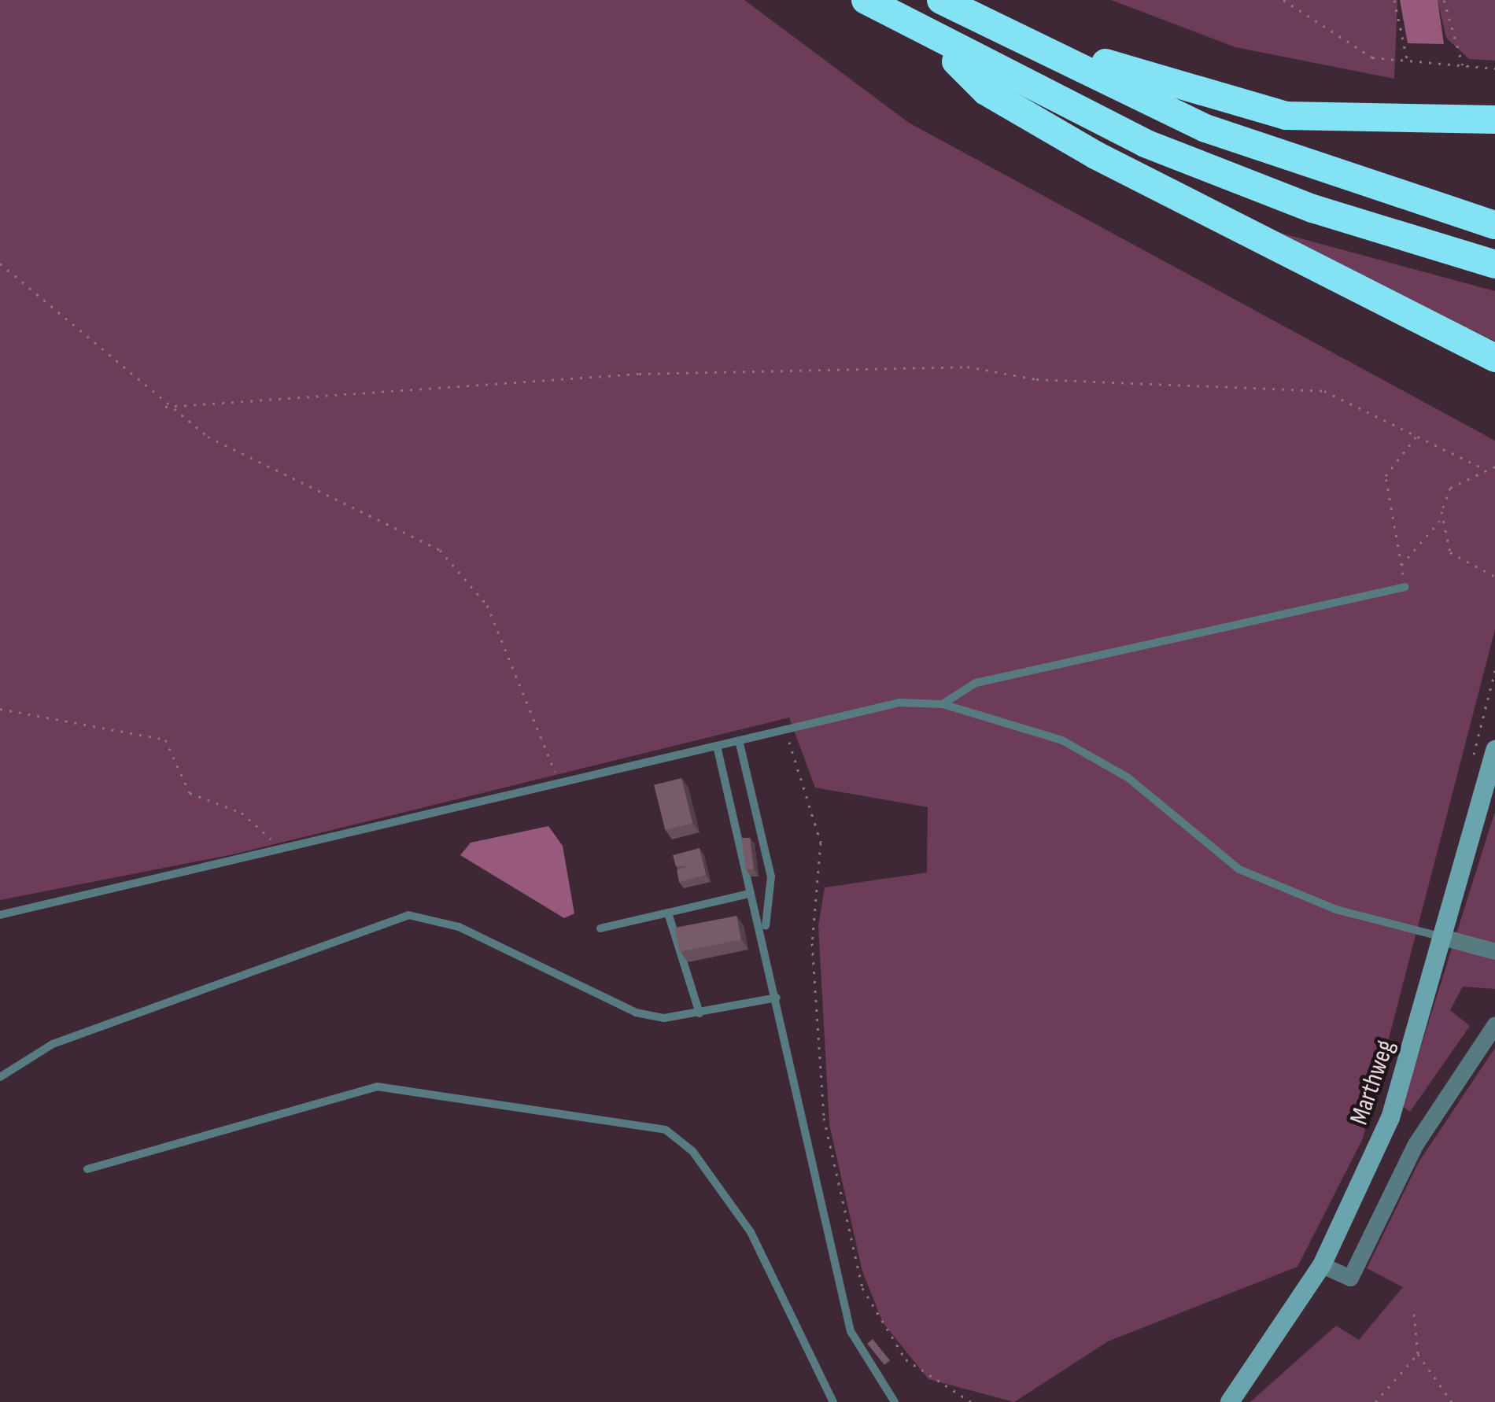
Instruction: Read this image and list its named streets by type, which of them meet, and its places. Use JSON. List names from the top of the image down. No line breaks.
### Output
{"streets":{"main road":["Marthweg"]}}
